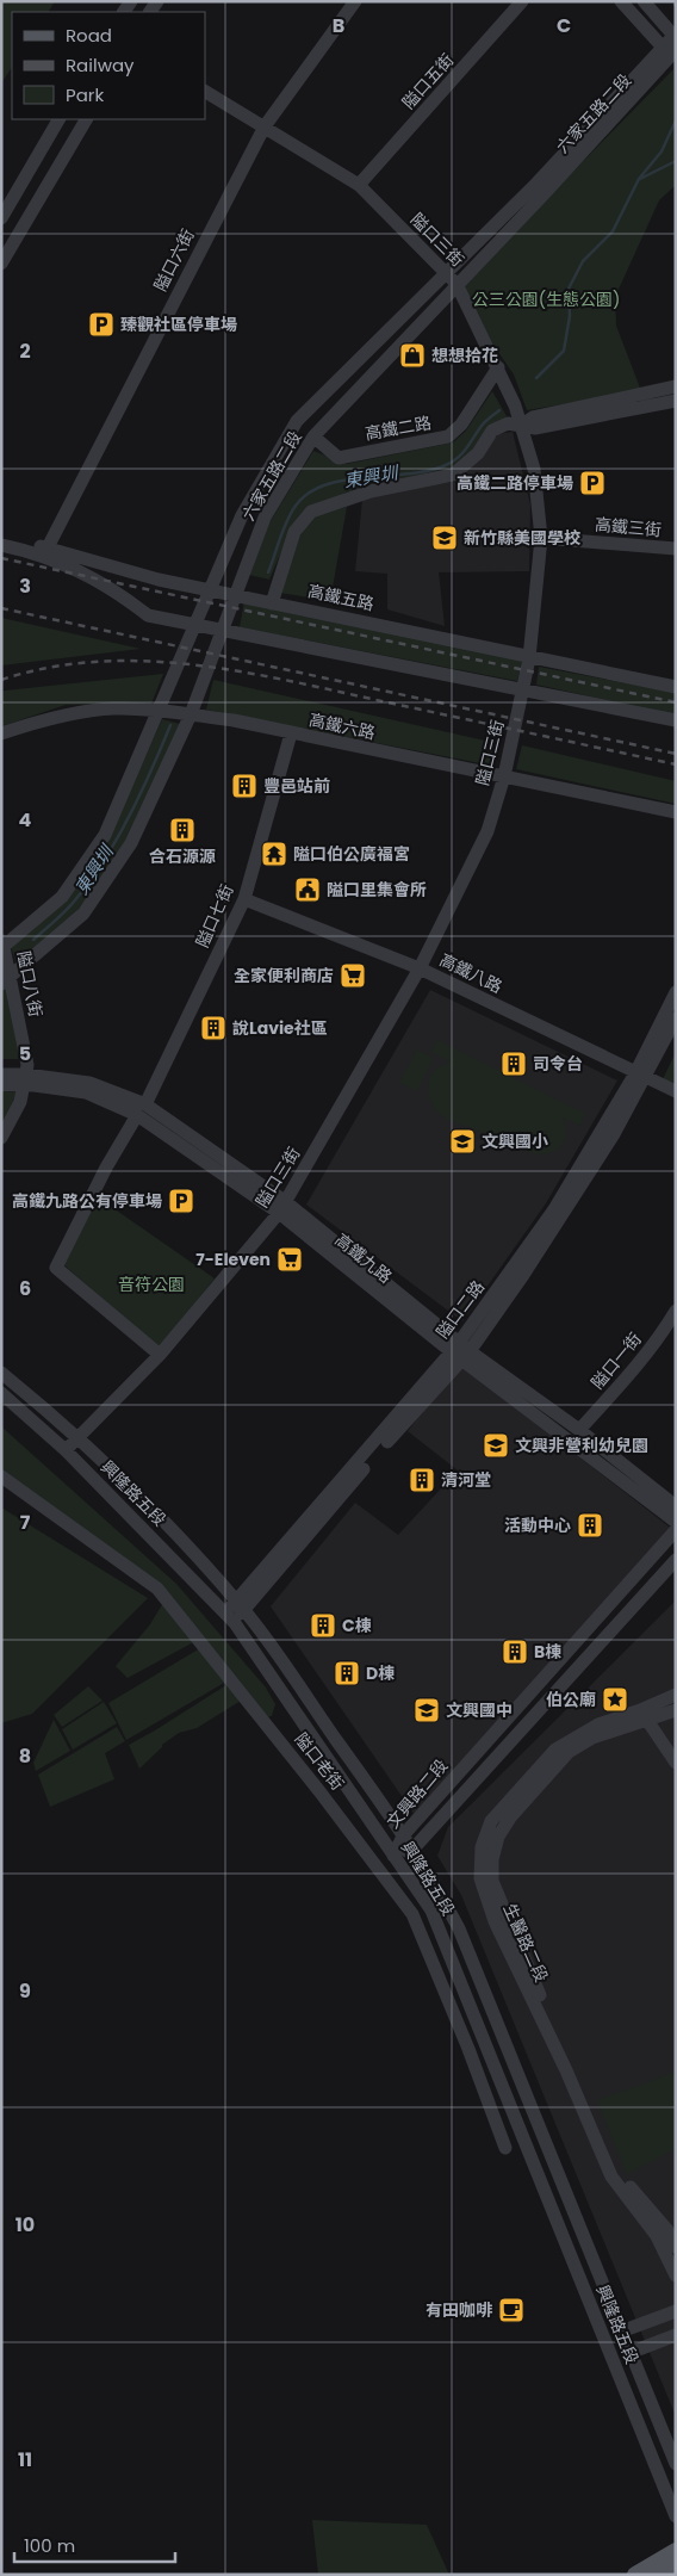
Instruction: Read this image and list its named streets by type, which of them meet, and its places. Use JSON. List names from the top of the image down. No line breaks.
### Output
{"streets":{"street":["隘口五街","六家五路二段","隘口三街","隘口六街","高鐵二路","高鐵三街","高鐵五路","高鐵六路","隘口七街","高鐵八路","隘口八街","高鐵九路","隘口二路","隘口一街","興隆路五段","隘口老街","文興路二段","生醫路二段"]},"crossings":[["隘口五街","隘口三街"],["六家五路二段","隘口三街"],["六家五路二段","高鐵二路"],["六家五路二段","高鐵五路"],["六家五路二段","高鐵六路"],["六家五路二段","隘口八街"],["隘口三街","隘口六街"],["隘口三街","高鐵二路"],["隘口三街","高鐵三街"],["隘口三街","高鐵五路"],["隘口三街","高鐵六路"],["隘口三街","隘口七街"],["隘口三街","高鐵八路"],["隘口三街","高鐵九路"],["隘口三街","興隆路五段"],["隘口六街","高鐵五路"],["高鐵六路","隘口七街"],["隘口七街","高鐵八路"],["隘口七街","高鐵九路"],["高鐵八路","隘口二路"],["隘口八街","高鐵九路"],["高鐵九路","隘口二路"],["高鐵九路","隘口一街"],["隘口二路","興隆路五段"],["興隆路五段","文興路二段"]],"water":["東興圳"],"parks":["公三公園(生態公園)","音符公園"],"places":{"parking":["臻觀社區停車場","高鐵二路停車場","高鐵九路公有停車場"],"shop":["想想拾花"],"school or university":["新竹縣美國學校","文興國小","文興非營利幼兒園","文興國中"],"building":["豐邑站前","合石源源","說Lavie社區","司令台","清河堂","活動中心","C棟","B棟","D棟"],"temple":["隘口伯公廣福宮"],"public building":["隘口里集會所"],"supermarket":["全家便利商店","7-Eleven"],"place":["伯公廟"],"cafe":["有田咖啡"]},"legend":["Road","Railway","Park"],"scale_bar":"100 m","grid":{"columns":["B","C"],"rows":["2","3","4","5","6","7","8","9","10","11"]}}
